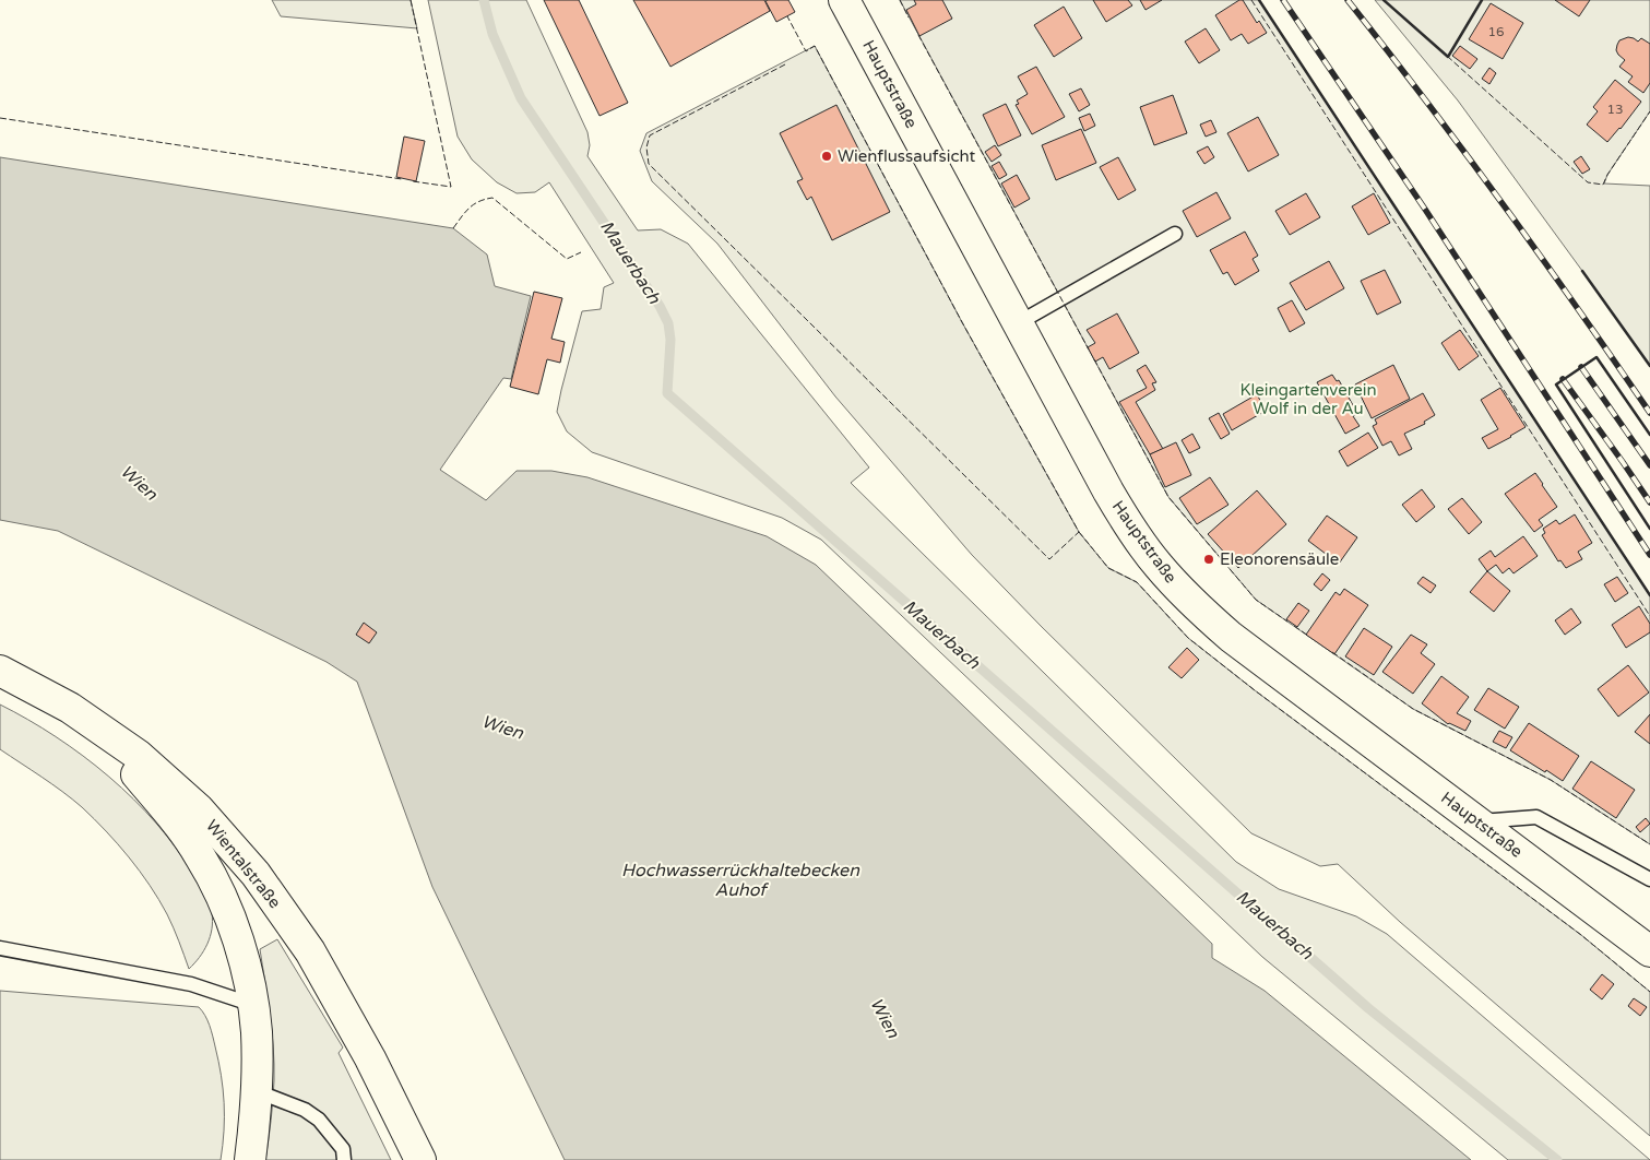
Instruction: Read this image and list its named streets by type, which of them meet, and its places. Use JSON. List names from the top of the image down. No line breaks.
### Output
{"streets":{"main road":["Hauptstraße","Wientalstraße"]},"water":["Mauerbach","Wien","Hochwasserrückhaltebecken Auhof"],"parks":["Kleingartenverein Wolf in der Au"],"places":["Wienflussaufsicht","Eleonorensäule"],"house_numbers":["16","13"]}
